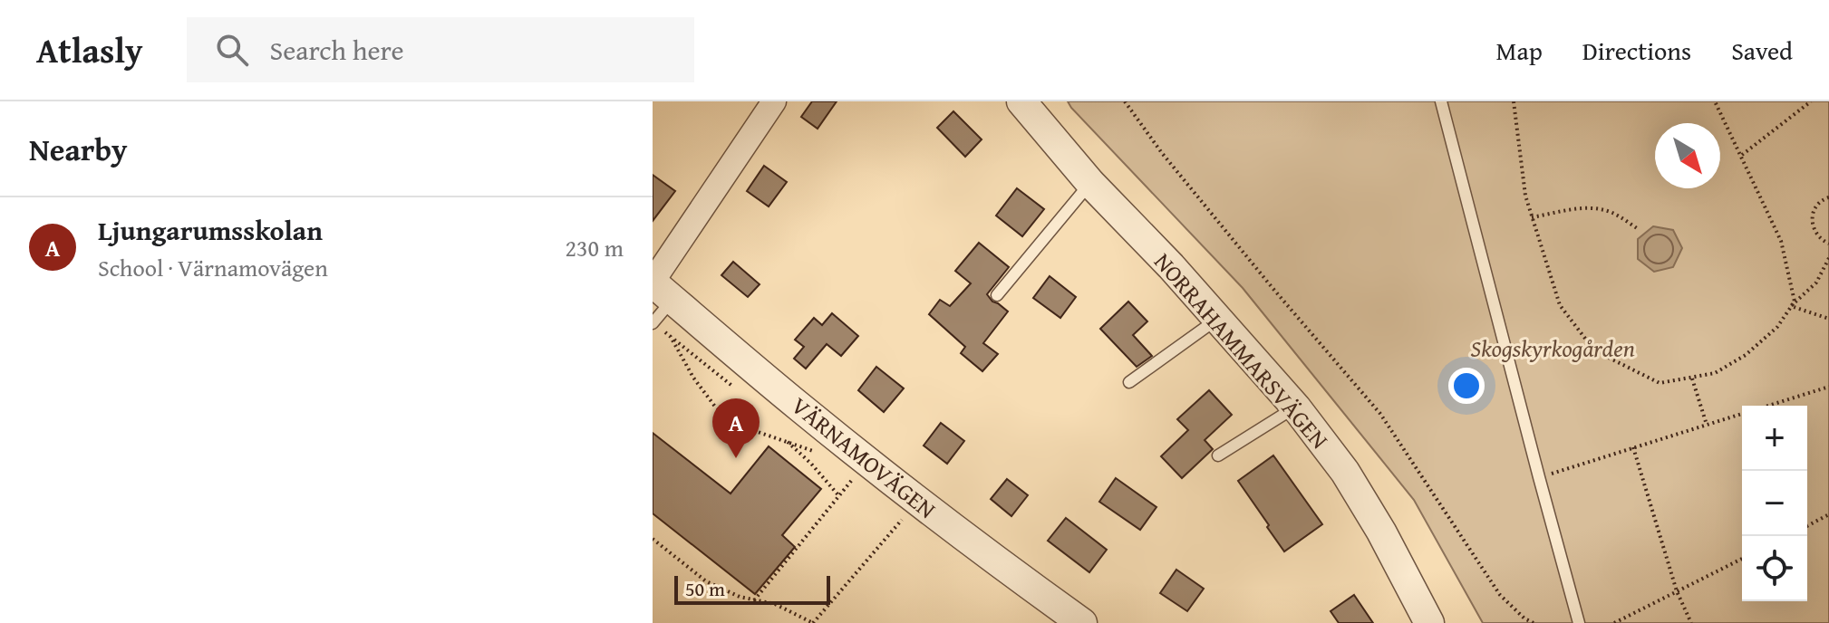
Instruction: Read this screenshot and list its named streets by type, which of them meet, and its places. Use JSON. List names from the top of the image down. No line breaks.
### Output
{"streets":{"street":["NORRAHAMMARSVÄGEN","VÄRNAMOVÄGEN"]},"parks":["Skogskyrkogården"],"scale_bar":"50 m","north":"bottom right","page":{"header":"Atlasly","search":"Search here","nav":["Map","Directions","Saved"],"heading":"Nearby","list":[{"mark":"A","name":"Ljungarumsskolan","note":"School · Värnamovägen","value":"230 m"}],"pins":"A","map_buttons":["+","−"],"scale":"50 m"}}
